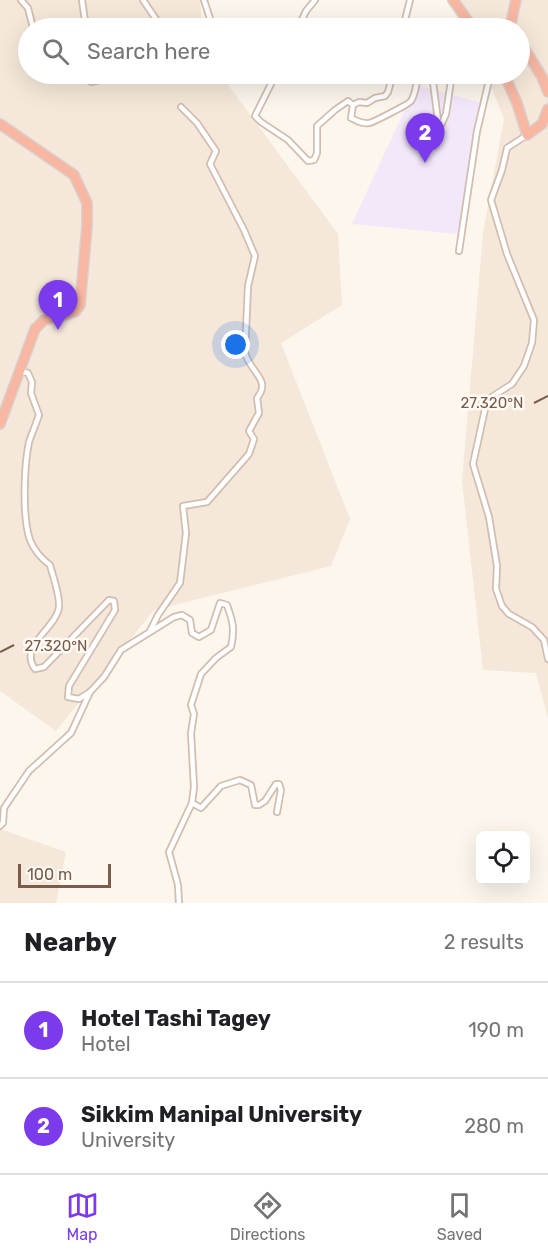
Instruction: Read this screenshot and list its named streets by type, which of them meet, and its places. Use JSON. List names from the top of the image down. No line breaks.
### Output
{"scale_bar":"100 m","page":{"search":"Search here","pins":["2","1"],"scale":"100 m","heading":["Nearby","2 results"],"list":[{"mark":"1","name":"Hotel Tashi Tagey","note":"Hotel","value":"190 m"},{"mark":"2","name":"Sikkim Manipal University","note":"University","value":"280 m"}],"nav":["Map","Directions","Saved"]},"coordinates":["27.320°N"]}
